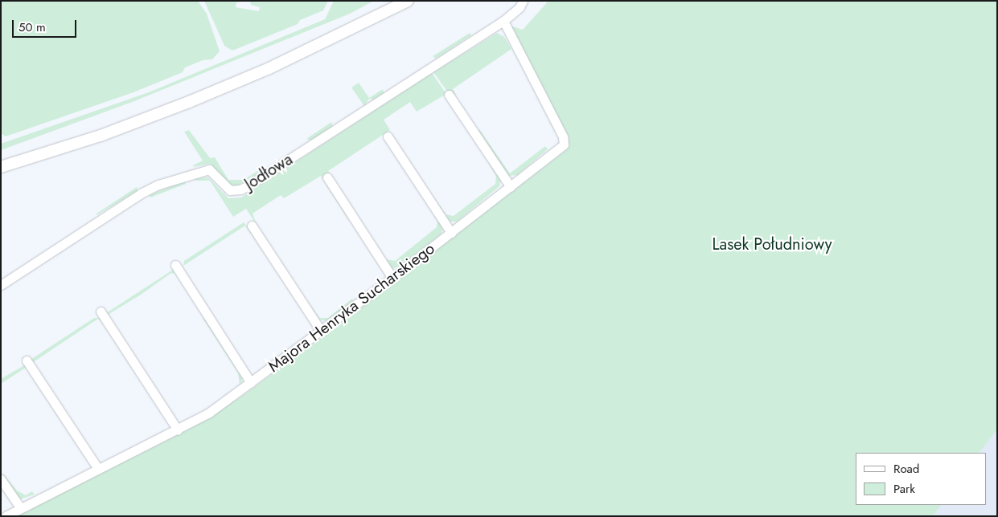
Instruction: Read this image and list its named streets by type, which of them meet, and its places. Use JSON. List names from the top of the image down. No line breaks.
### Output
{"streets":{"street":["Jodłowa","Majora Henryka Sucharskiego"]},"crossings":[["Jodłowa","Majora Henryka Sucharskiego"]],"parks":["Lasek Południowy"],"legend":["Road","Park"],"scale_bar":"50 m"}
